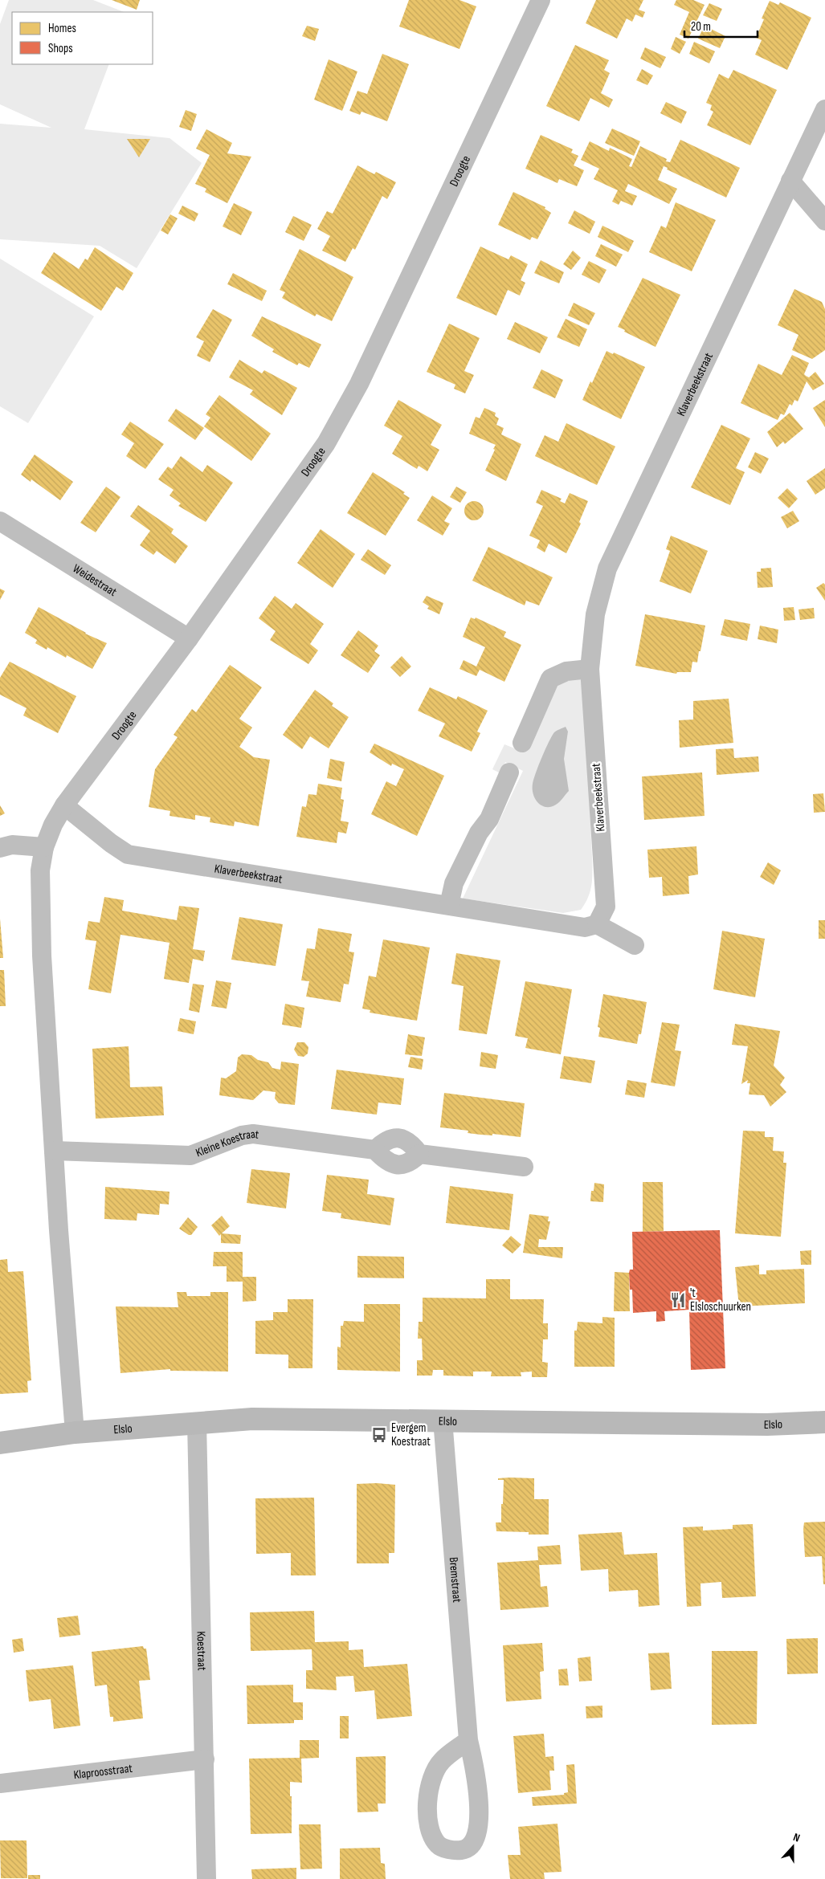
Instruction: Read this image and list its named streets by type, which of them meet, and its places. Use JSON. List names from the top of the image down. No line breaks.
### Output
{"streets":{"street":["Droogte","Klaverbeekstraat","Weidestraat","Kleine Koestraat","Elslo","Bremstraat","Koestraat","Klaproosstraat"]},"crossings":[["Droogte","Klaverbeekstraat"],["Droogte","Weidestraat"],["Elslo","Bremstraat"],["Elslo","Koestraat"],["Koestraat","Klaproosstraat"]],"places":{"restaurant":["'t Elsloschuurken"],"bus stop":["Evergem Koestraat"]},"legend":["Homes","Shops"],"scale_bar":"20 m","north":"top"}
